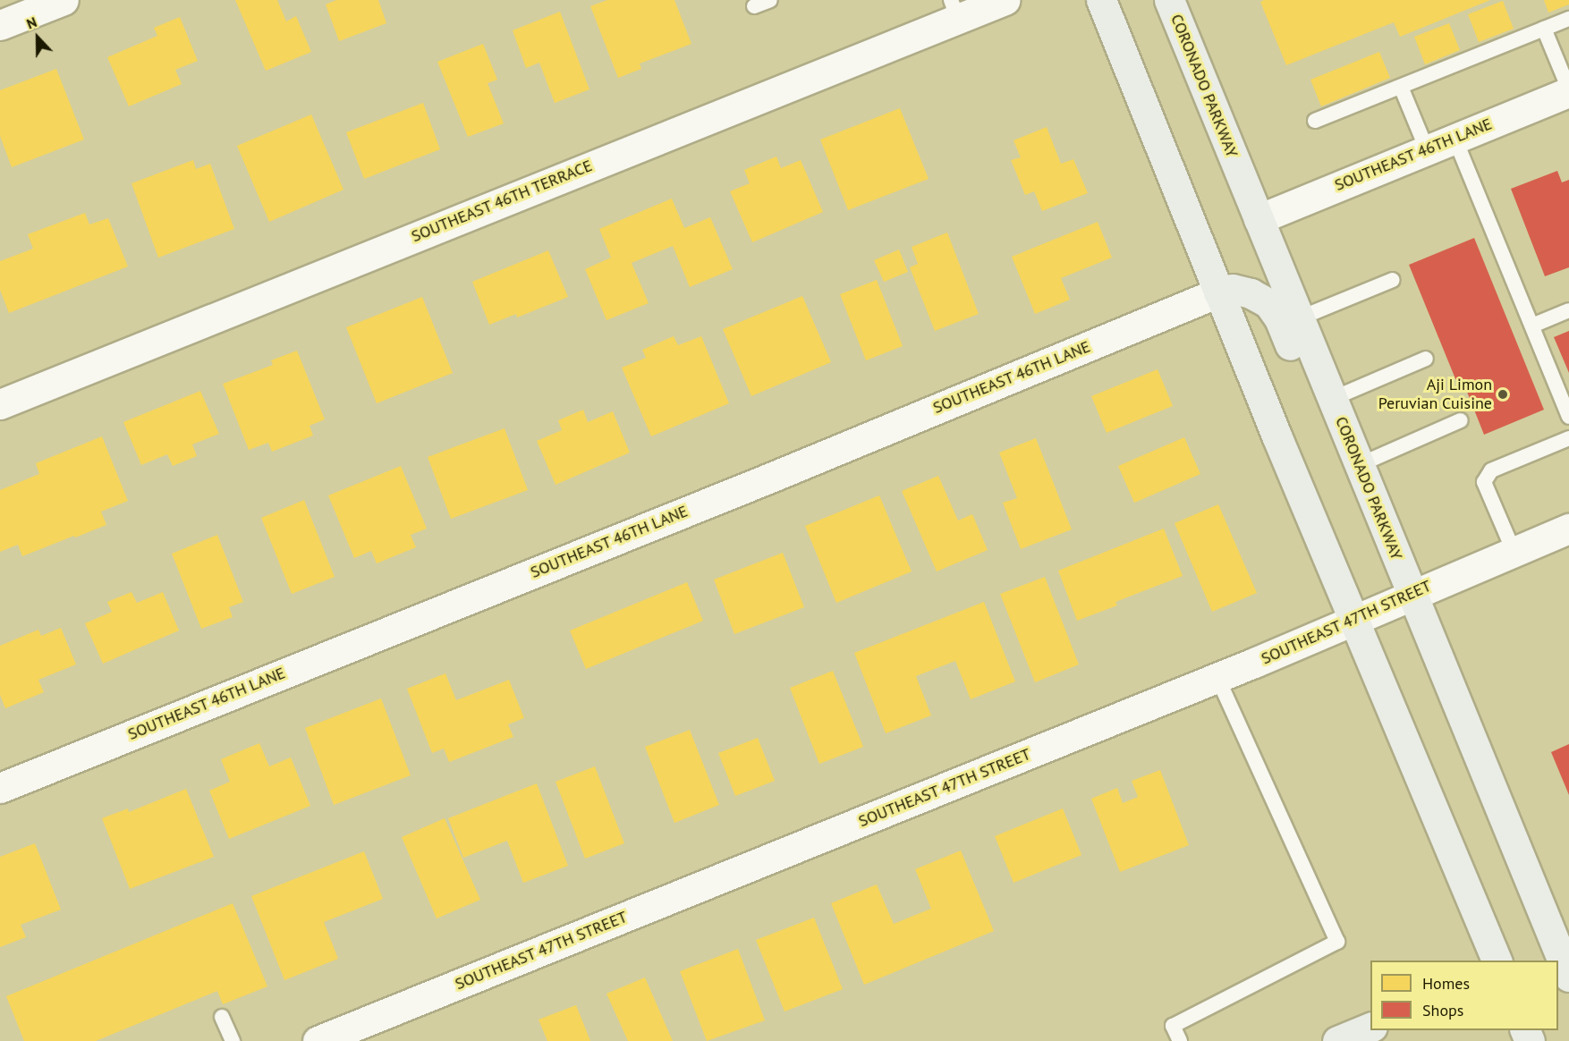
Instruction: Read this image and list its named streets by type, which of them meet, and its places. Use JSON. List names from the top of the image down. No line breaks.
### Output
{"streets":{"street":["CORONADO PARKWAY","SOUTHEAST 46TH LANE","SOUTHEAST 46TH TERRACE","SOUTHEAST 47TH STREET"]},"crossings":[["CORONADO PARKWAY","SOUTHEAST 46TH LANE"],["CORONADO PARKWAY","SOUTHEAST 47TH STREET"]],"places":["Aji Limon Peruvian Cuisine"],"legend":["Homes","Shops"],"north":"top"}
